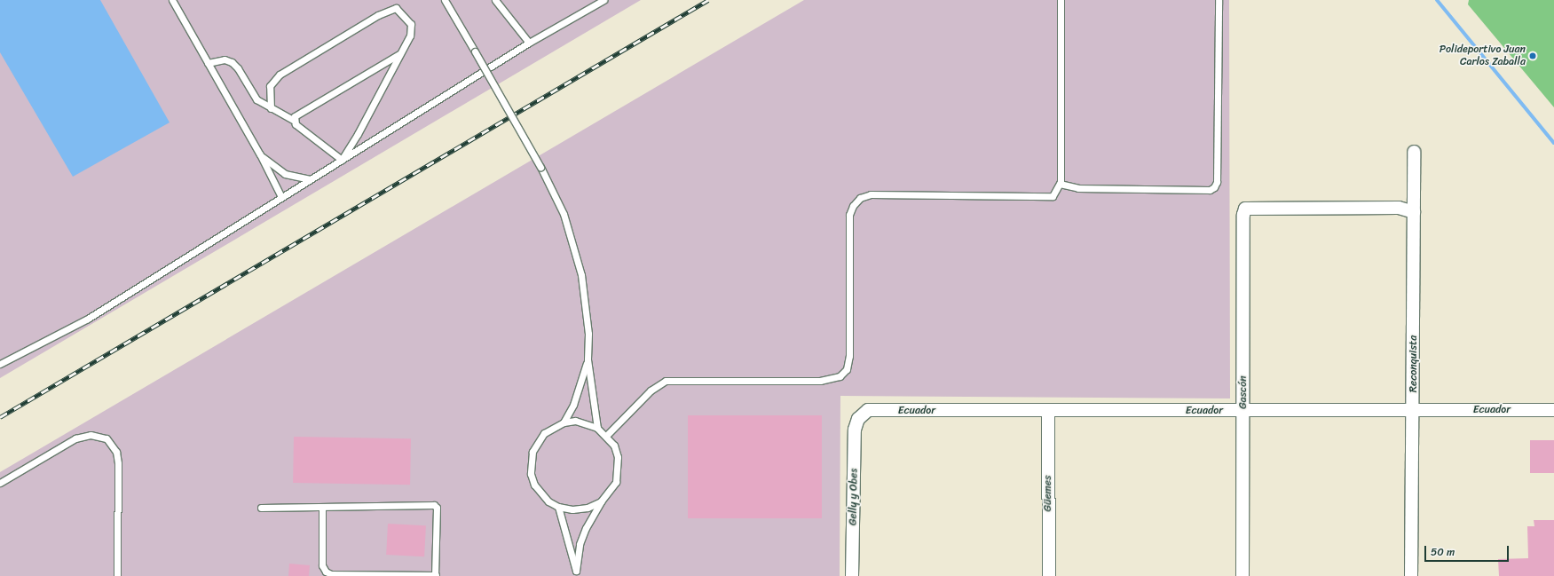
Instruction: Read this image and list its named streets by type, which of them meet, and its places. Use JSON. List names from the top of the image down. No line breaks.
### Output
{"streets":{"street":["Reconquista","Gascón","Ecuador","Güemes","Gelly y Obes"]},"crossings":[["Reconquista","Gascón"],["Reconquista","Ecuador"],["Gascón","Ecuador"],["Ecuador","Güemes"],["Ecuador","Gelly y Obes"]],"places":["Polideportivo Juan Carlos Zaballa"],"scale_bar":"50 m"}
